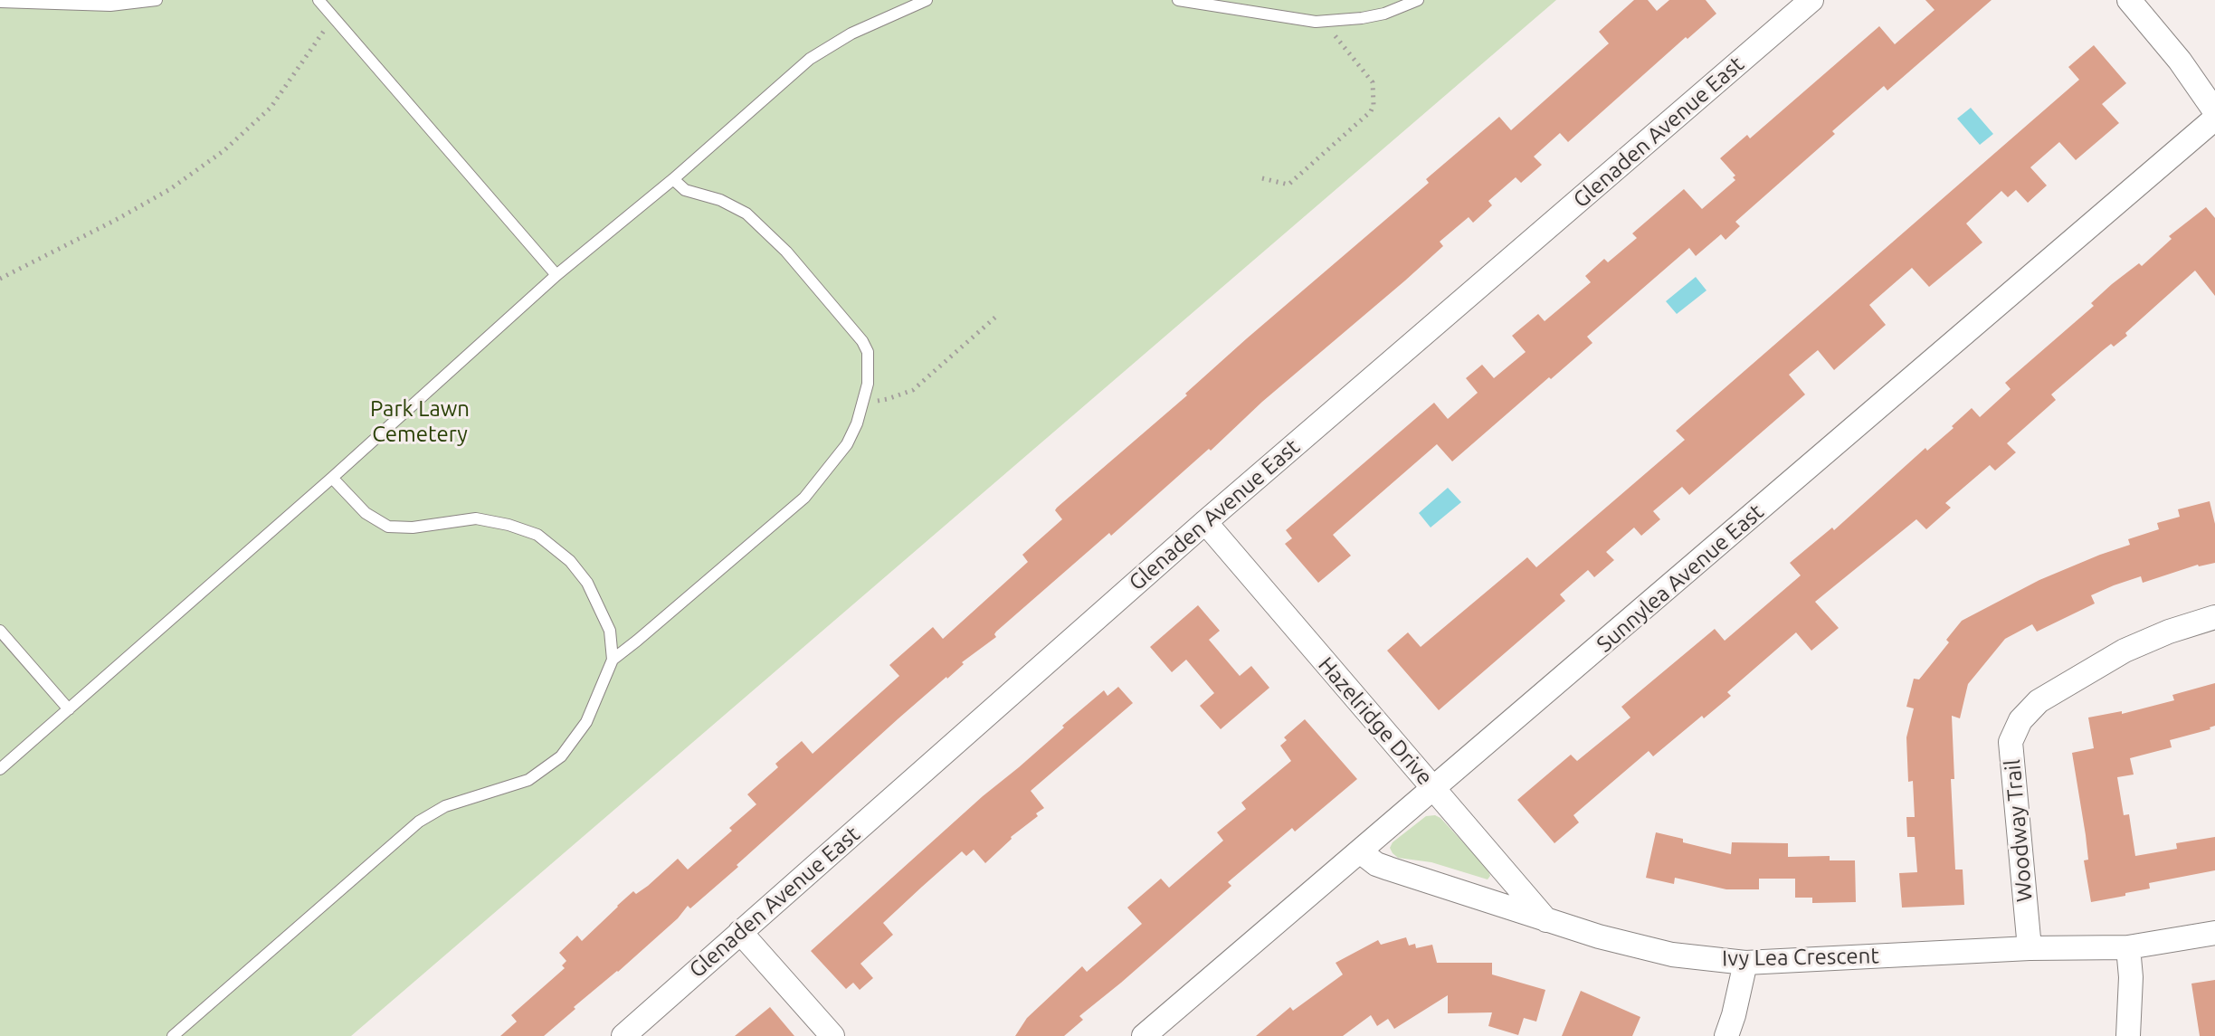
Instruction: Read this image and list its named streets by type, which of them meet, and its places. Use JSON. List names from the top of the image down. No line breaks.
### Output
{"streets":{"street":["Glenaden Avenue East","Sunnylea Avenue East","Hazelridge Drive","Woodway Trail","Ivy Lea Crescent"]},"crossings":[["Glenaden Avenue East","Hazelridge Drive"],["Sunnylea Avenue East","Hazelridge Drive"],["Sunnylea Avenue East","Ivy Lea Crescent"],["Hazelridge Drive","Ivy Lea Crescent"],["Woodway Trail","Ivy Lea Crescent"]],"parks":["Park Lawn Cemetery"]}
